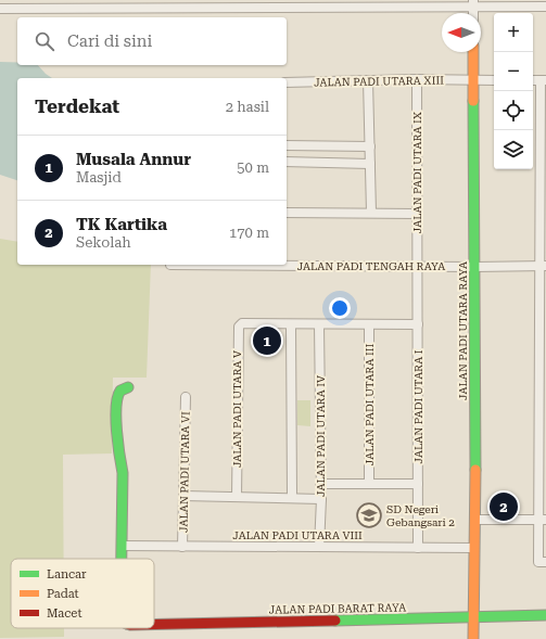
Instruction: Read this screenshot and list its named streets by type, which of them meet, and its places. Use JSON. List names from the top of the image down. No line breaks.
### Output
{"streets":{"street":["JALAN PADI UTARA XIII","JALAN PADI UTARA IX","JALAN PADI TENGAH RAYA","JALAN PADI UTARA RAYA","JALAN PADI UTARA III","JALAN PADI UTARA I","JALAN PADI UTARA V","JALAN PADI UTARA IV","JALAN PADI UTARA VI","JALAN PADI UTARA VIII","JALAN PADI BARAT RAYA"]},"crossings":[["JALAN PADI UTARA XIII","JALAN PADI UTARA IX"],["JALAN PADI UTARA XIII","JALAN PADI UTARA RAYA"],["JALAN PADI UTARA IX","JALAN PADI TENGAH RAYA"],["JALAN PADI UTARA IX","JALAN PADI UTARA I"],["JALAN PADI TENGAH RAYA","JALAN PADI UTARA RAYA"],["JALAN PADI TENGAH RAYA","JALAN PADI UTARA I"],["JALAN PADI UTARA RAYA","JALAN PADI UTARA VIII"],["JALAN PADI UTARA RAYA","JALAN PADI BARAT RAYA"],["JALAN PADI UTARA I","JALAN PADI UTARA VIII"],["JALAN PADI UTARA IV","JALAN PADI UTARA VIII"],["JALAN PADI UTARA VI","JALAN PADI UTARA VIII"],["JALAN PADI UTARA VIII","JALAN PADI BARAT RAYA"]],"places":{"school or university":["SD Negeri Gebangsari 2"]},"legend":["Lancar","Padat","Macet"],"north":"left","page":{"map_buttons":["+","−"],"search":"Cari di sini","heading":["Terdekat","2 hasil"],"list":[{"mark":"1","name":"Musala Annur","note":"Masjid","value":"50 m"},{"mark":"2","name":"TK Kartika","note":"Sekolah","value":"170 m"}],"pins":["1","2"]}}
